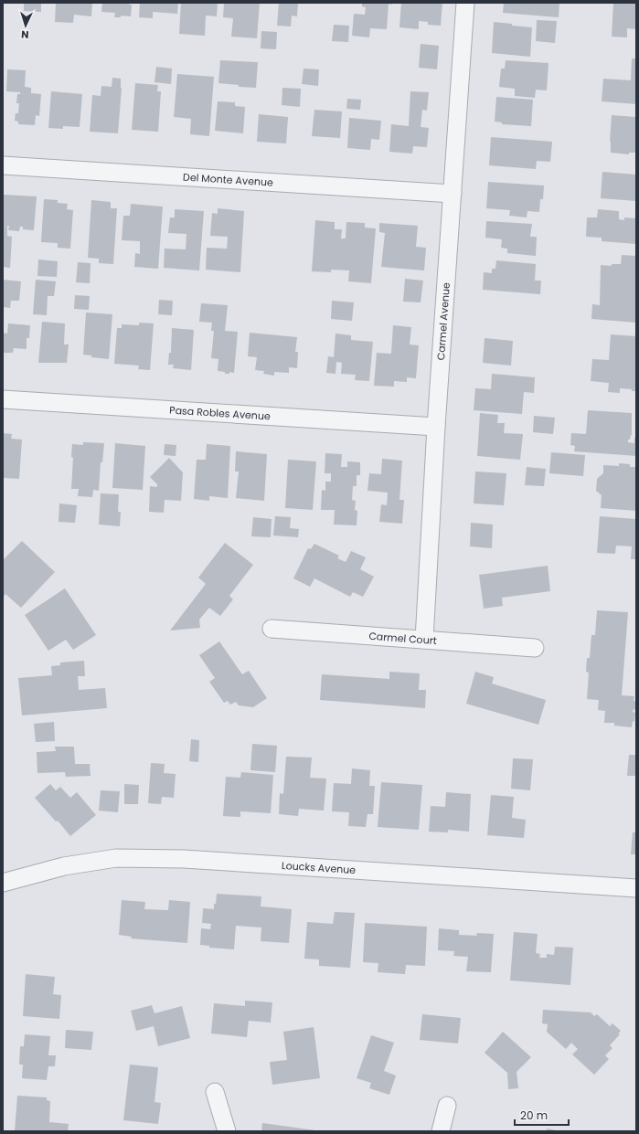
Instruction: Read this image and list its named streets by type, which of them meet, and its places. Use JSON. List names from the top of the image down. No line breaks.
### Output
{"streets":{"street":["Del Monte Avenue","Carmel Avenue","Pasa Robles Avenue","Carmel Court","Loucks Avenue"]},"crossings":[["Del Monte Avenue","Carmel Avenue"],["Carmel Avenue","Pasa Robles Avenue"],["Carmel Avenue","Carmel Court"]],"scale_bar":"20 m","north":"bottom"}
